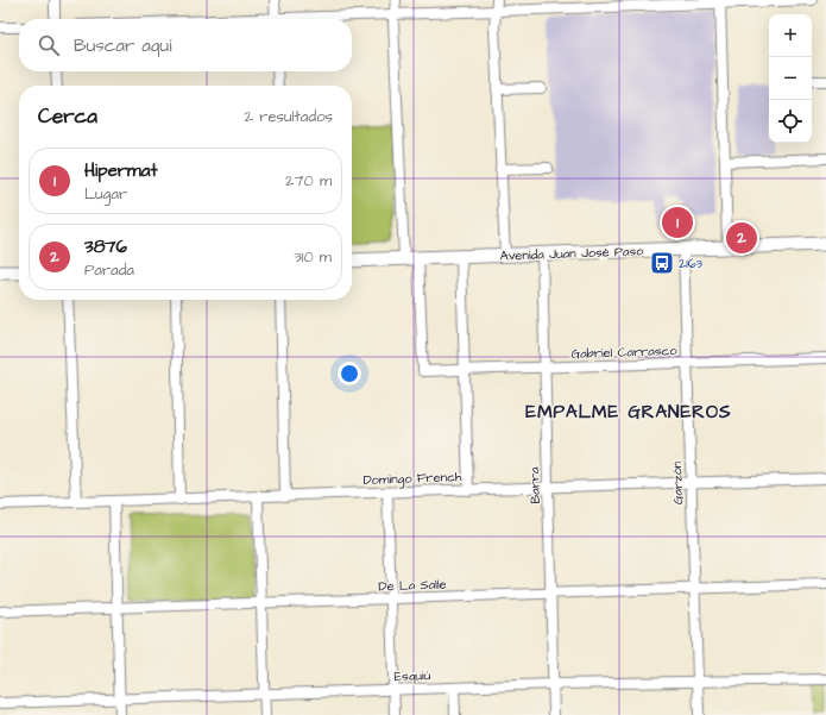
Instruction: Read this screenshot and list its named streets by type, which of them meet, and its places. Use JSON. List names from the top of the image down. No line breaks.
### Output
{"streets":{"main road":["Avenida Juan José Paso"],"street":["Gabriel Carrasco","Domingo French","Garzón","Barra","De La Salle","Esquiú"]},"crossings":[["Avenida Juan José Paso","Gabriel Carrasco"],["Avenida Juan José Paso","Garzón"],["Avenida Juan José Paso","Barra"],["Gabriel Carrasco","Garzón"],["Gabriel Carrasco","Barra"],["Domingo French","Garzón"],["Domingo French","Barra"],["Garzón","De La Salle"],["Garzón","Esquiú"],["Barra","De La Salle"],["Barra","Esquiú"]],"districts":["EMPALME GRANEROS"],"places":{"bus stop":["2163"]},"page":{"map_buttons":["+","−"],"search":"Buscar aquí","heading":["Cerca","2 resultados"],"list":[{"mark":"1","name":"Hipermat","note":"Lugar","value":"270 m"},{"mark":"2","name":"3876","note":"Parada","value":"310 m"}],"pins":["1","2"]}}
